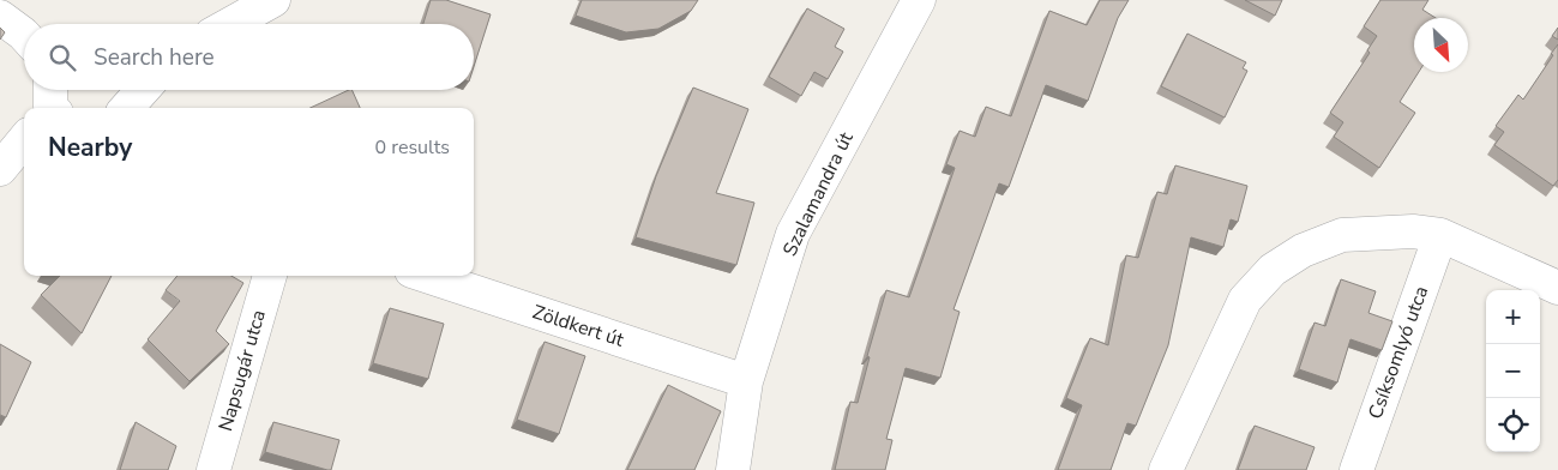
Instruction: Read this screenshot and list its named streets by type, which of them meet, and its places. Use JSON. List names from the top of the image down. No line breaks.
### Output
{"streets":{"street":["Szalamandra út","Zöldkert út","Csíksomlyó utca","Napsugár utca"]},"crossings":[["Szalamandra út","Zöldkert út"]],"north":"bottom right","page":{"search":"Search here","heading":["Nearby","0 results"],"map_buttons":["+","−"]}}
